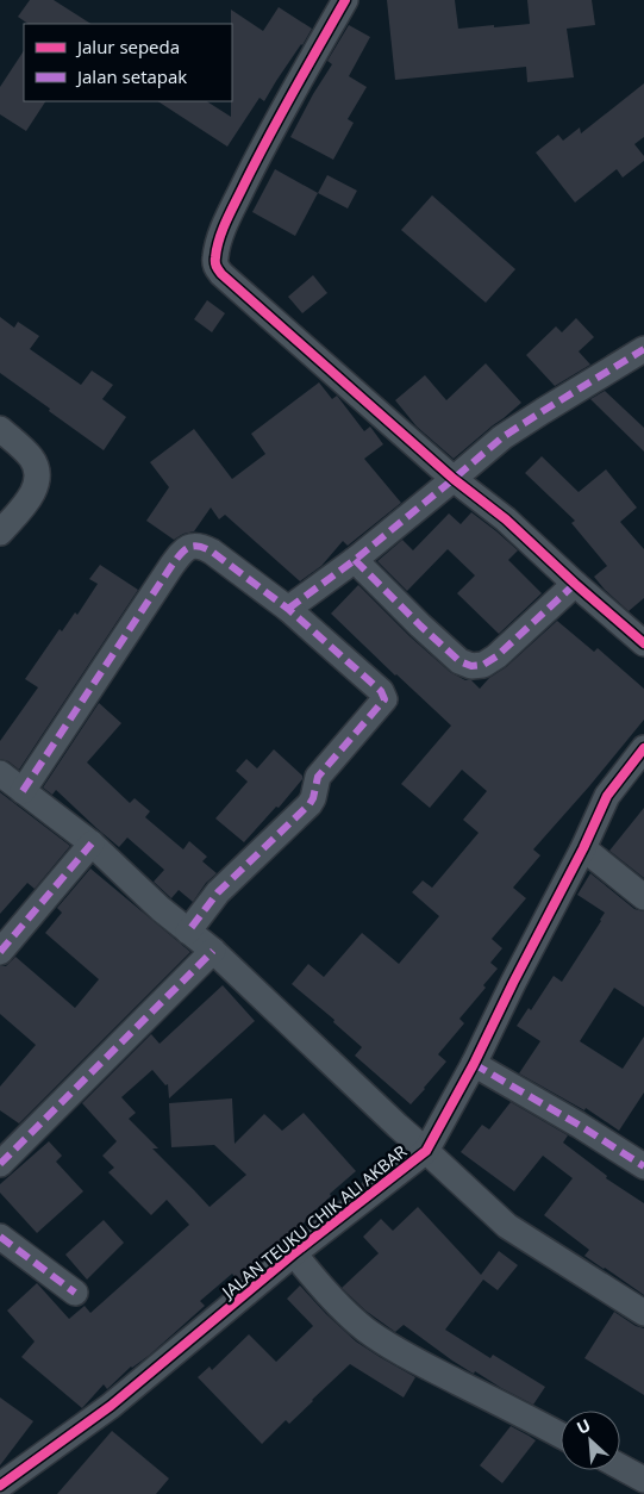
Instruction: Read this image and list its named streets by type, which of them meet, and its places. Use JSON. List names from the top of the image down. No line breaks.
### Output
{"streets":{"street":["JALAN TEUKU CHIK ALI AKBAR"]},"legend":["Jalur sepeda","Jalan setapak"],"north":"top left"}
